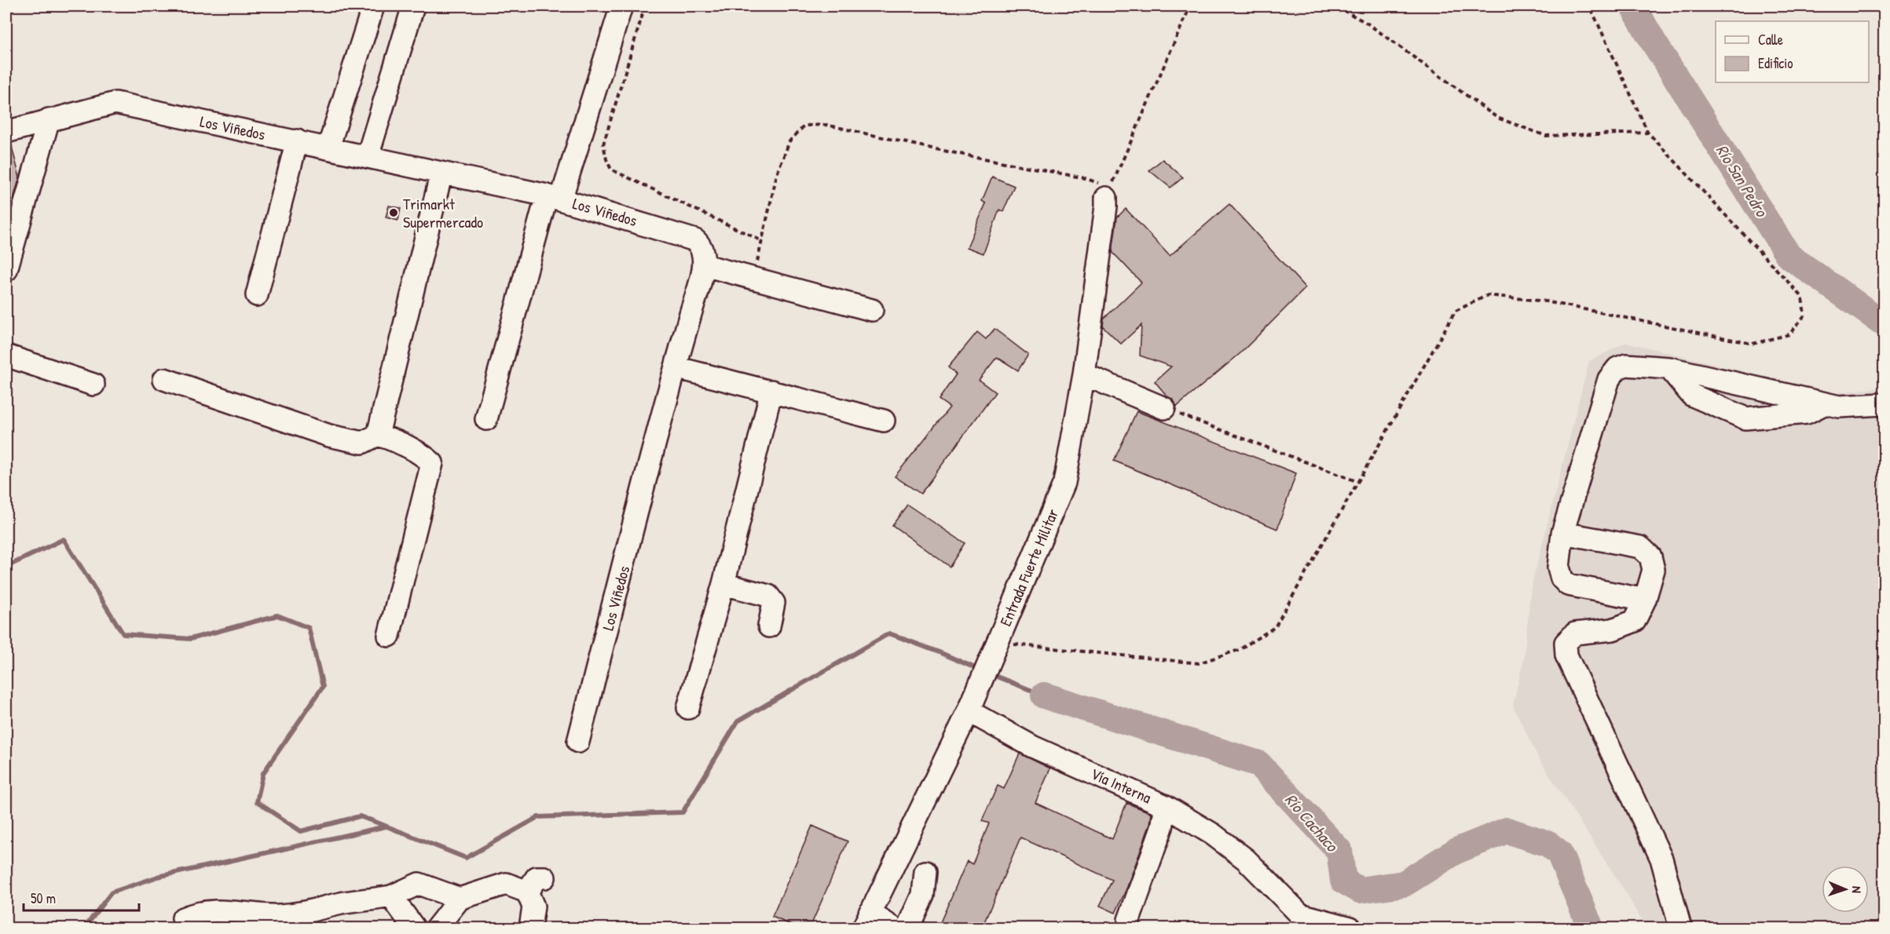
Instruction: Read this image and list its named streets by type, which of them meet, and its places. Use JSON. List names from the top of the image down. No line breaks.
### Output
{"streets":{"street":["Los Viñedos","Entrada Fuerte Militar","Vía Interna"]},"crossings":[["Entrada Fuerte Militar","Vía Interna"]],"water":["Río San Pedro","Río Cachaco"],"places":["Trimarkt Supermercado"],"legend":["Calle","Edificio"],"scale_bar":"50 m","north":"right"}
